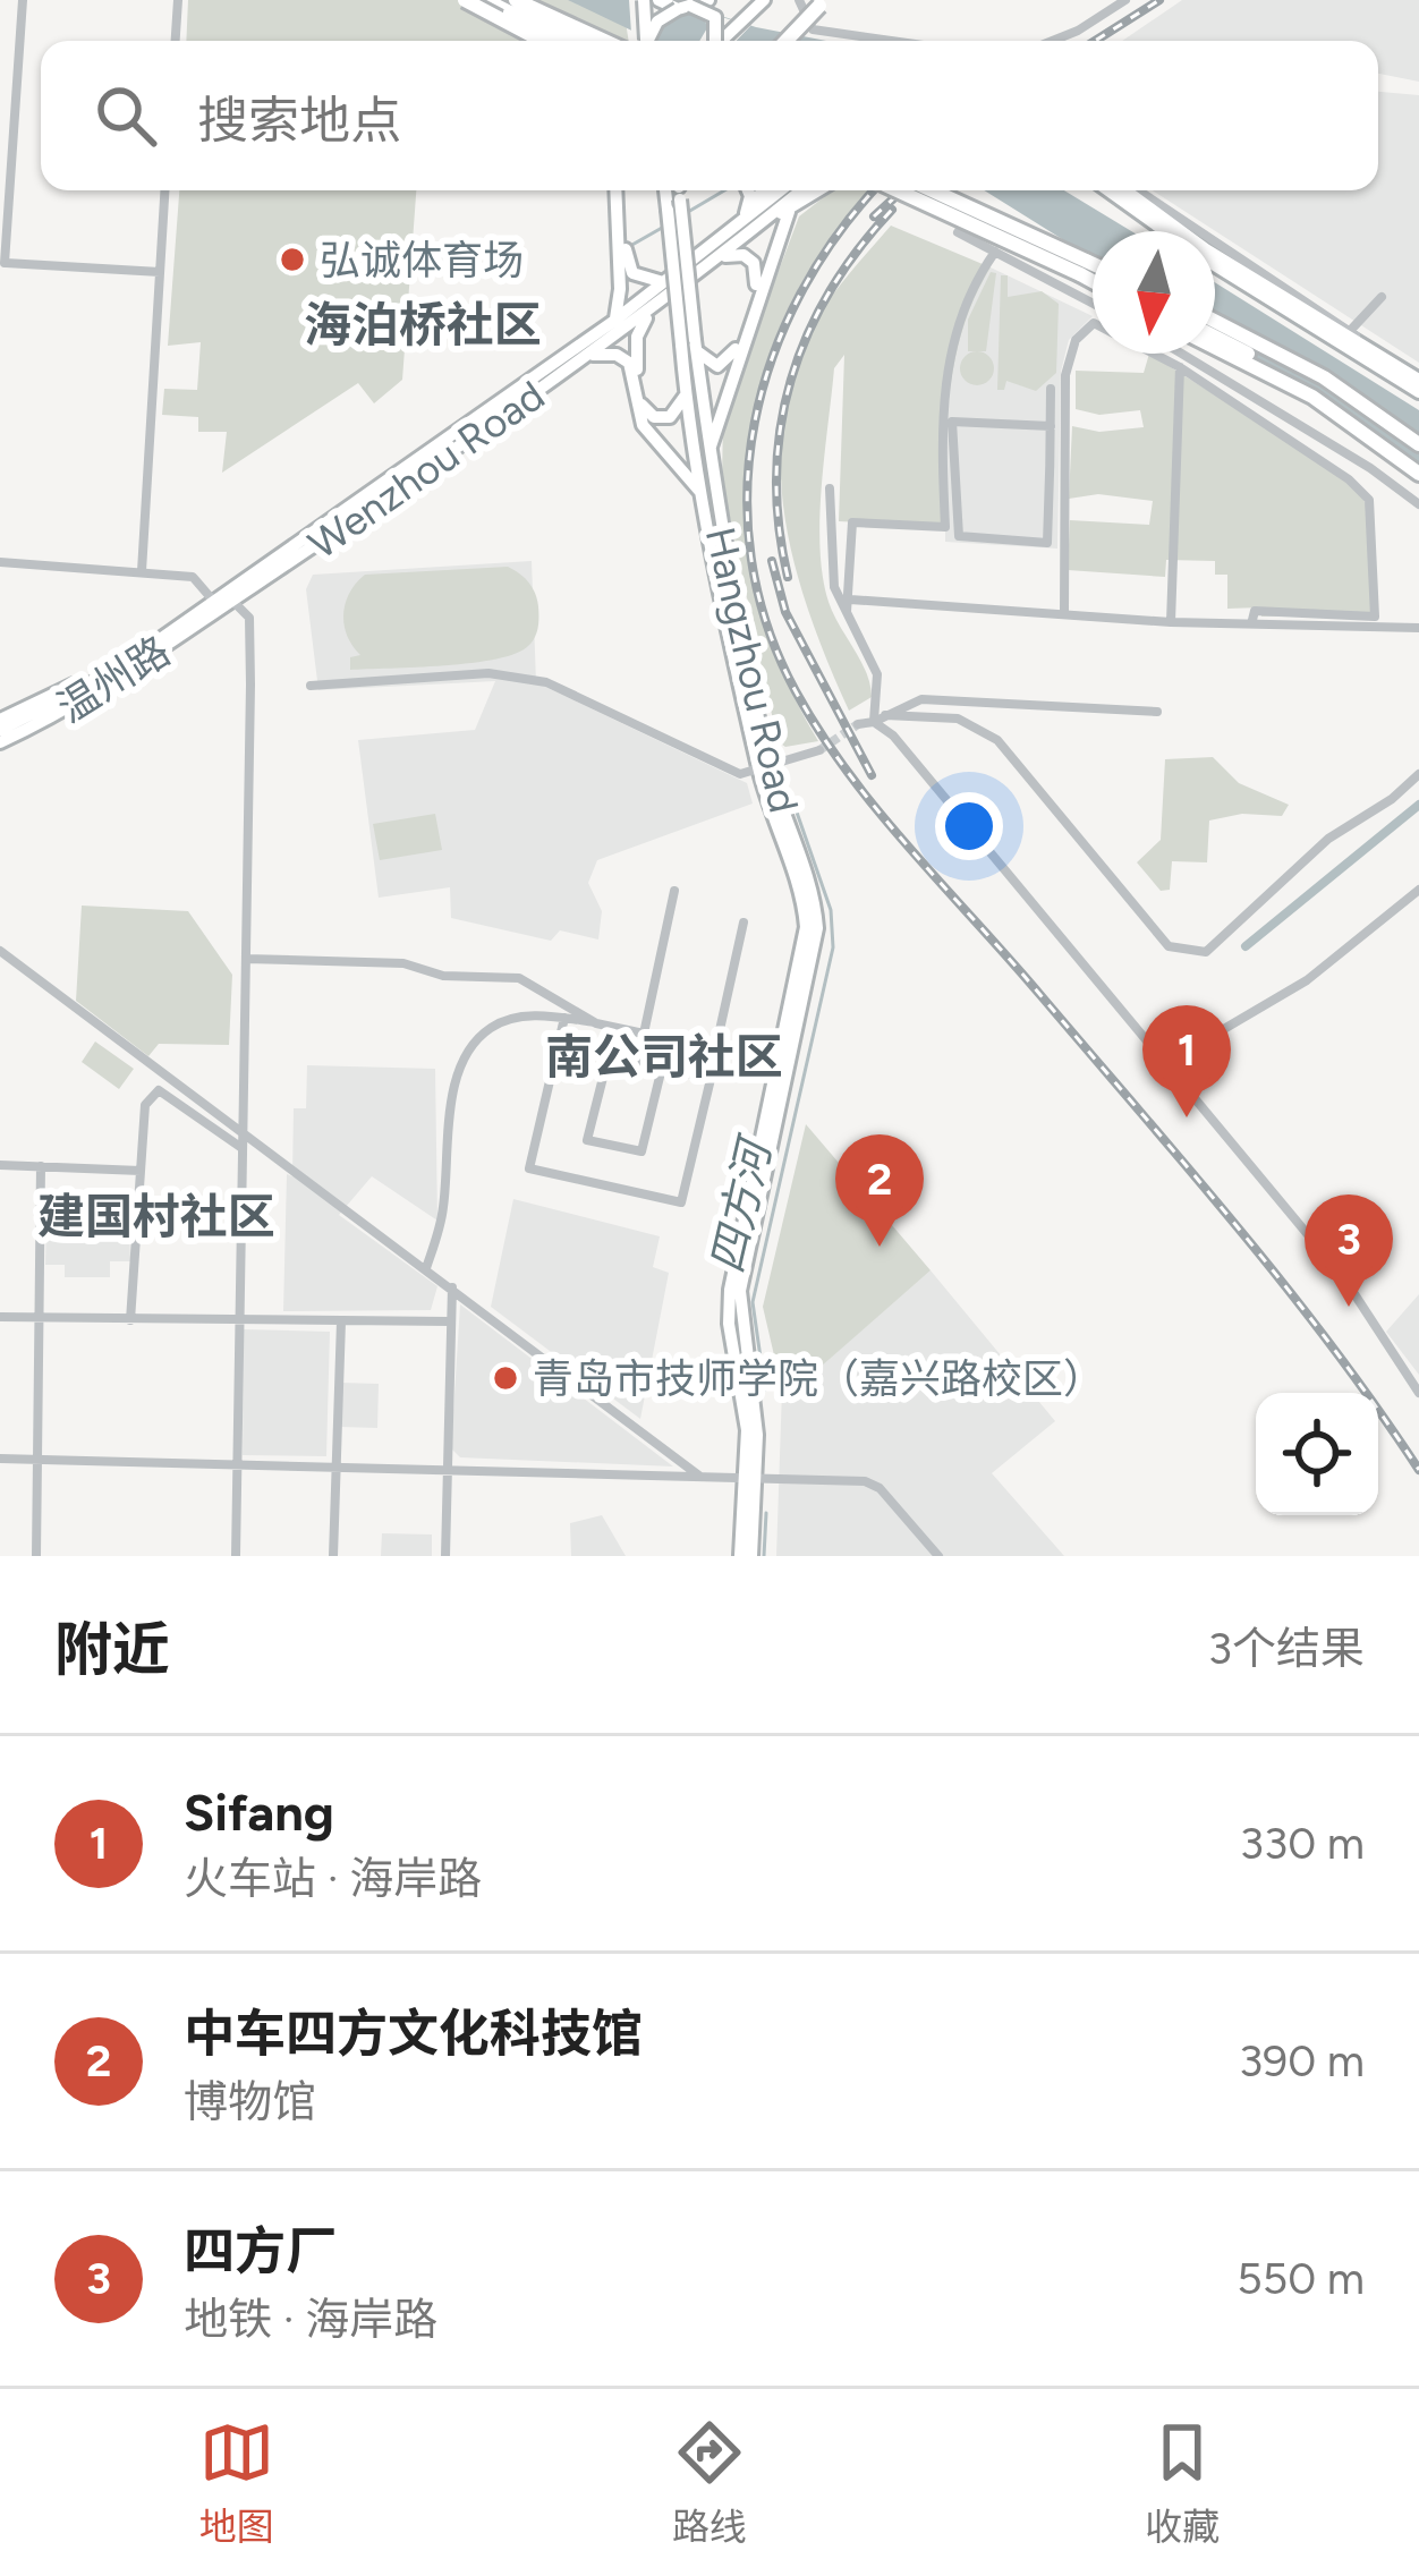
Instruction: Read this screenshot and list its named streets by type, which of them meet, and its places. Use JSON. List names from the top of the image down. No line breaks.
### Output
{"streets":{"main road":["Wenzhou Road","Hangzhou Road","温州路"]},"crossings":[["Wenzhou Road","温州路"]],"districts":["海泊桥社区","南公司社区","建国村社区"],"water":["四方河"],"places":["弘诚体育场","青岛市技师学院（嘉兴路校区）"],"north":"bottom","page":{"search":"搜索地点","pins":["1","2","3"],"heading":["附近","3个结果"],"list":[{"mark":"1","name":"Sifang","note":"火车站 · 海岸路","value":"330 m"},{"mark":"2","name":"中车四方文化科技馆","note":"博物馆","value":"390 m"},{"mark":"3","name":"四方厂","note":"地铁 · 海岸路","value":"550 m"}],"nav":["地图","路线","收藏"]}}
